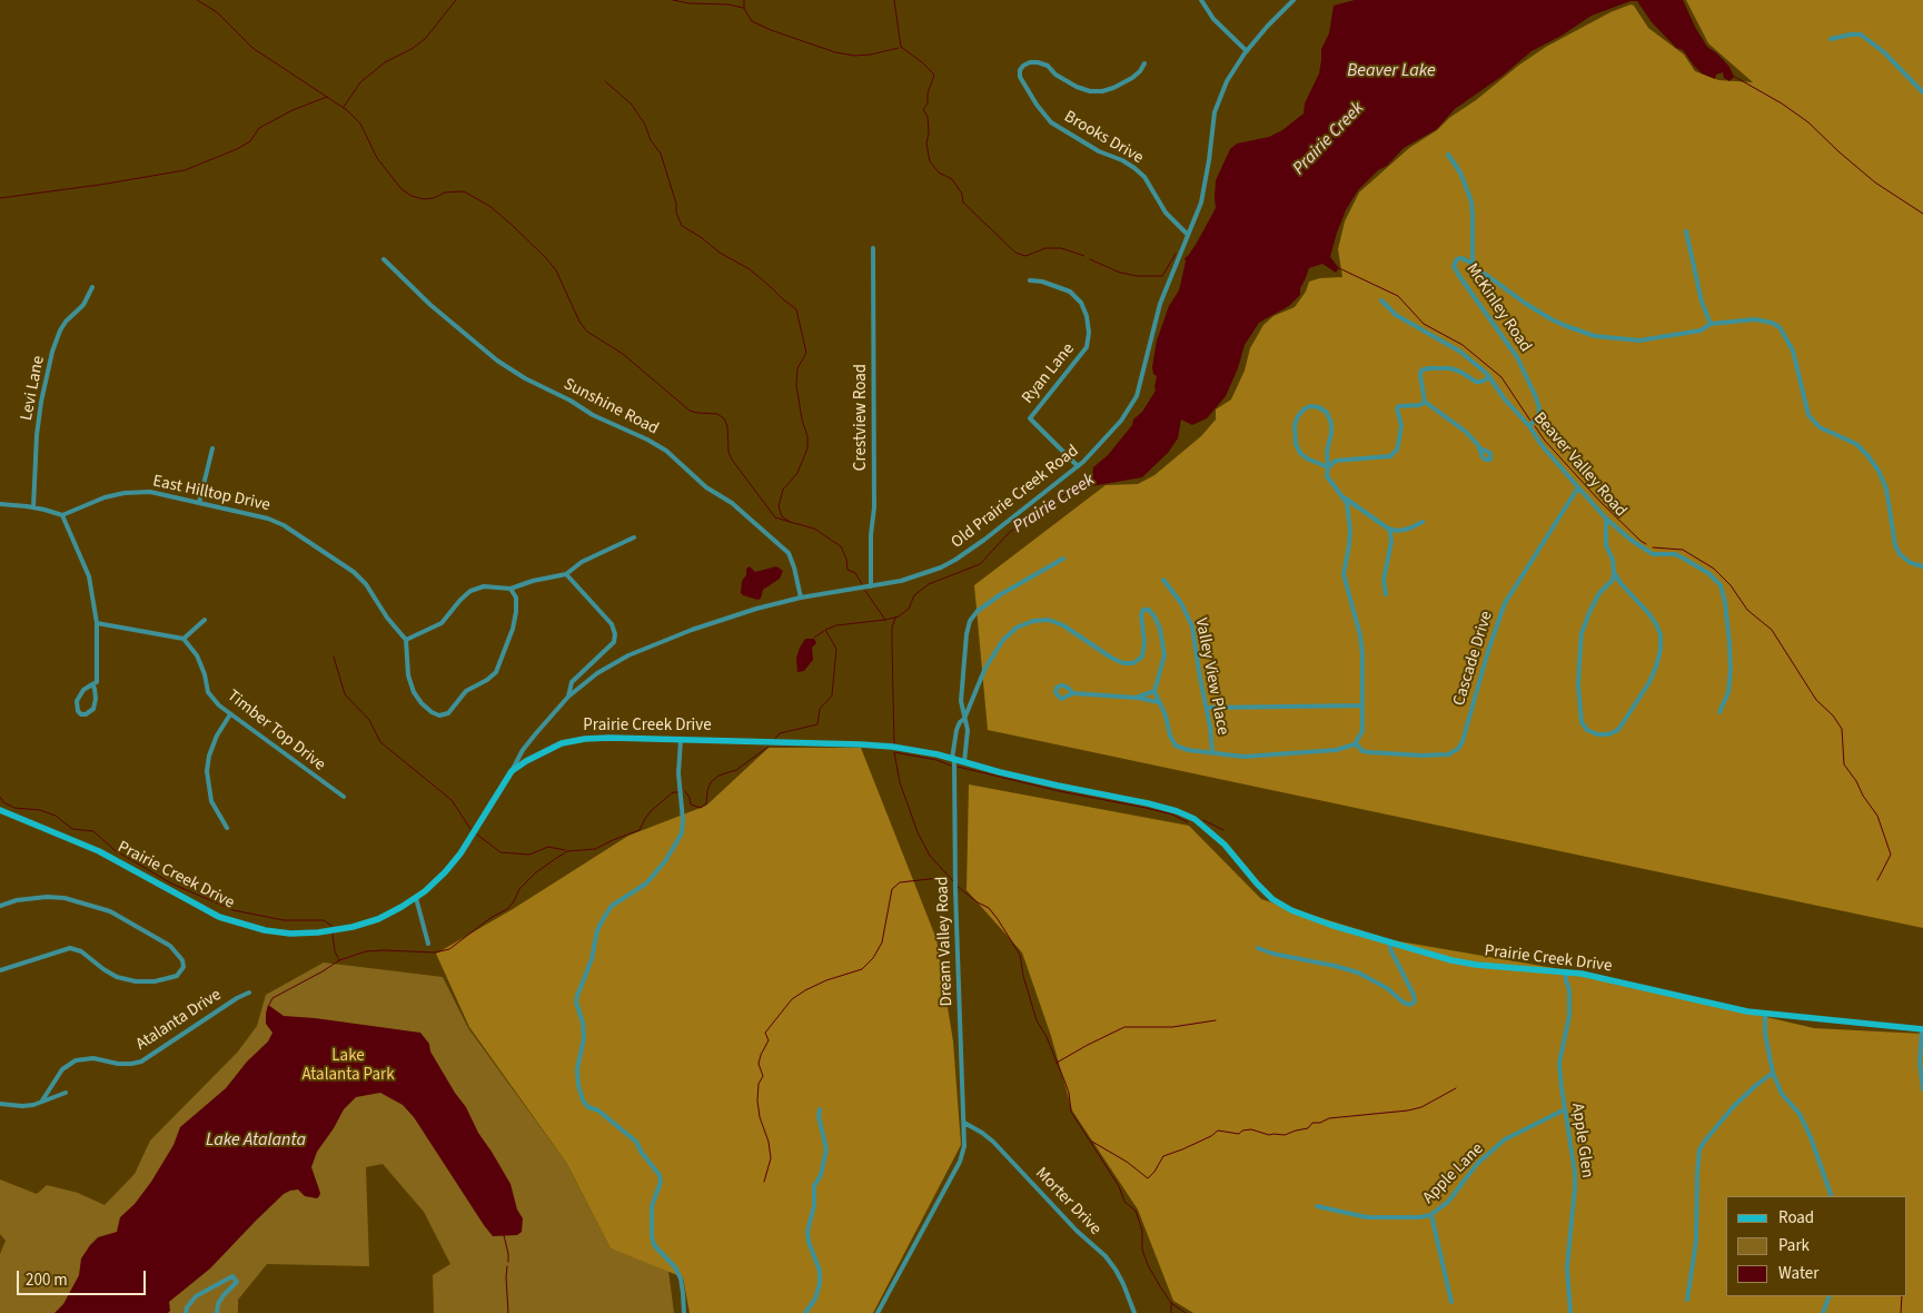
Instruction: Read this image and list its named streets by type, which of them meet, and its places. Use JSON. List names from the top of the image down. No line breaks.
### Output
{"streets":{"main road":["Prairie Creek Drive"],"street":["Brooks Drive","McKinley Road","Ryan Lane","Levi Lane","Sunshine Road","Crestview Road","Beaver Valley Road","East Hilltop Drive","Old Prairie Creek Road","Cascade Drive","Valley View Place","Timber Top Drive","Dream Valley Road","Atalanta Drive","Apple Glen","Apple Lane","Morter Drive"]},"crossings":[["Brooks Drive","Old Prairie Creek Road"],["McKinley Road","Beaver Valley Road"],["Ryan Lane","Old Prairie Creek Road"],["Sunshine Road","Old Prairie Creek Road"],["Crestview Road","Old Prairie Creek Road"],["Beaver Valley Road","Cascade Drive"],["Old Prairie Creek Road","Prairie Creek Drive"],["Prairie Creek Drive","Dream Valley Road"],["Prairie Creek Drive","Apple Glen"],["Dream Valley Road","Morter Drive"],["Apple Glen","Apple Lane"]],"water":["Beaver Lake","Prairie Creek","Lake Atalanta"],"parks":["Lake Atalanta Park"],"legend":["Road","Park","Water"],"scale_bar":"200 m"}
